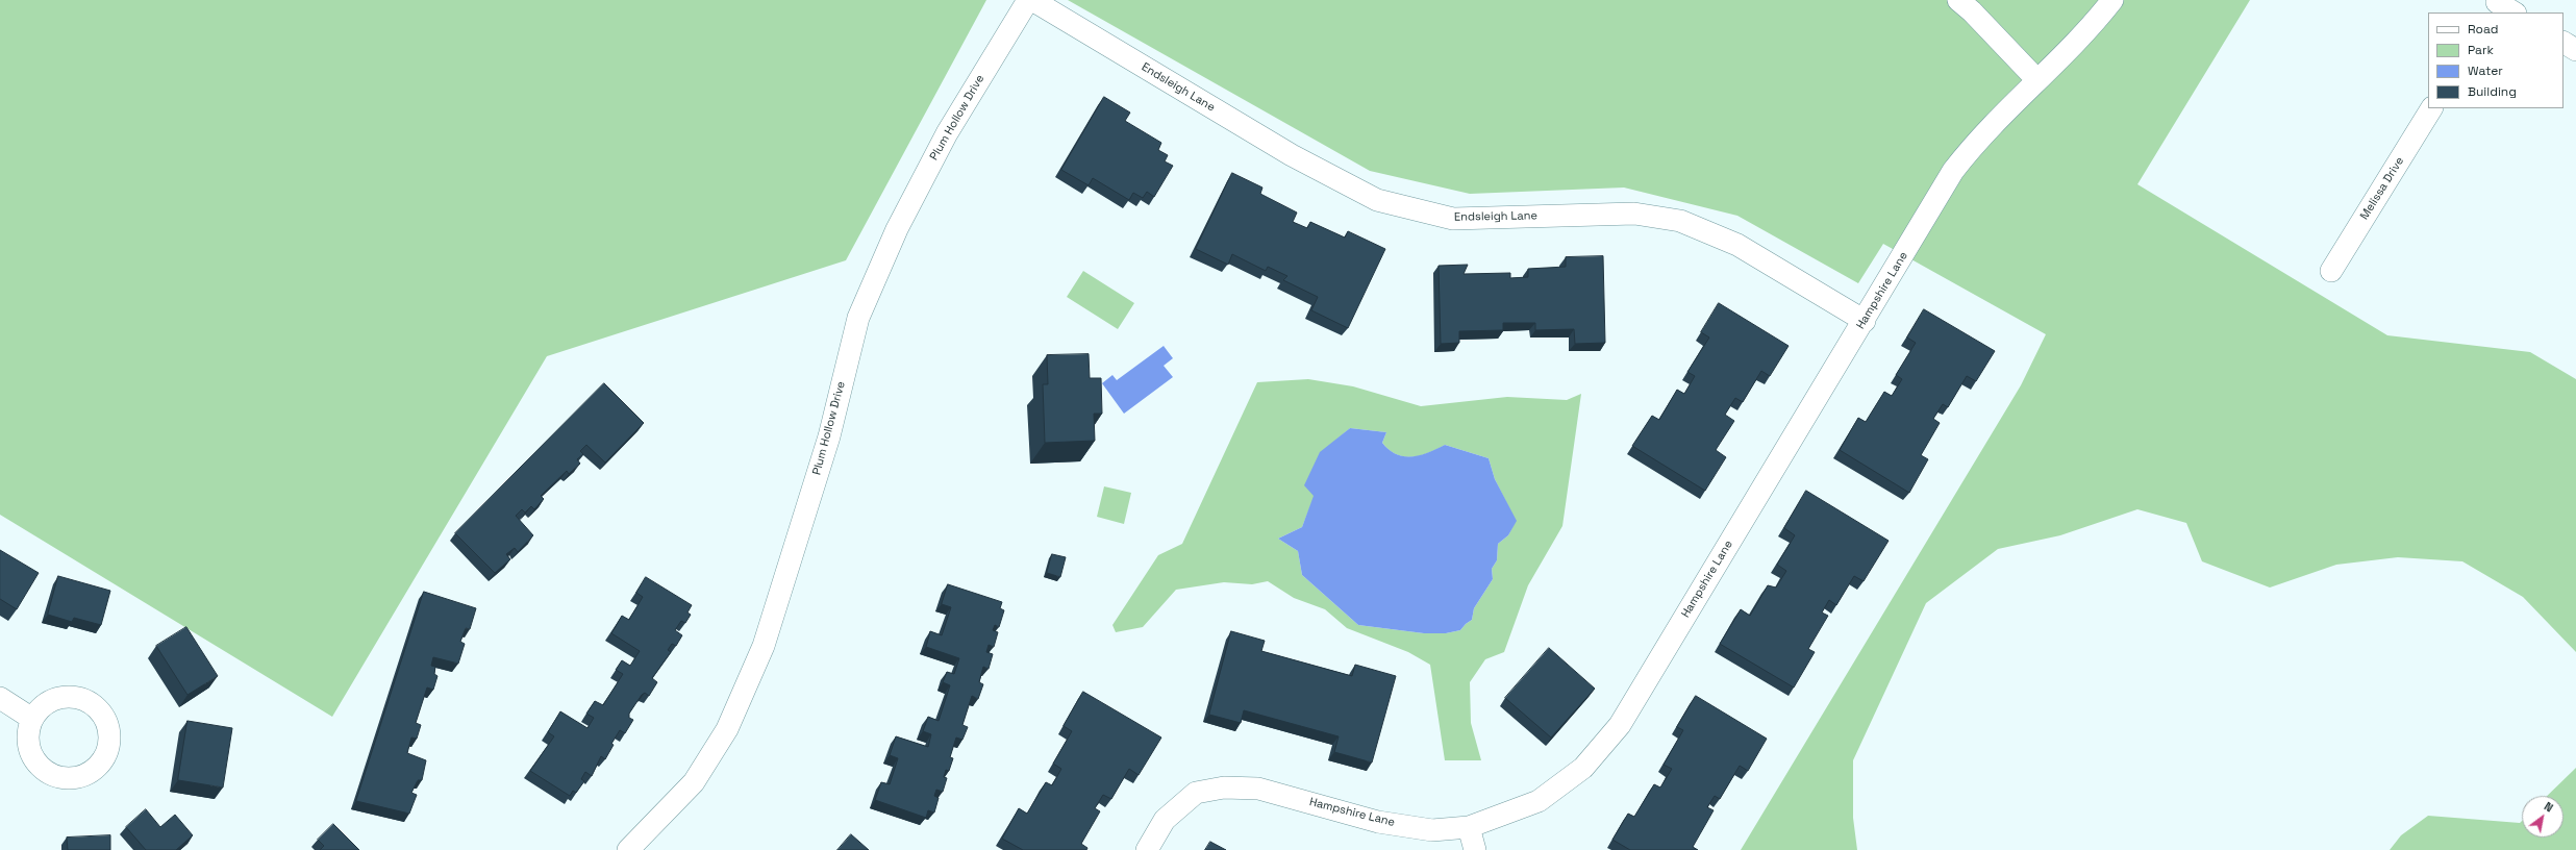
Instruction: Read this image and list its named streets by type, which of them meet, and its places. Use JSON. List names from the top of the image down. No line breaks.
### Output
{"streets":{"street":["Endsleigh Lane","Plum Hollow Drive","Melissa Drive","Hampshire Lane"]},"crossings":[["Endsleigh Lane","Hampshire Lane"]],"legend":["Road","Park","Water","Building"],"north":"top right"}
